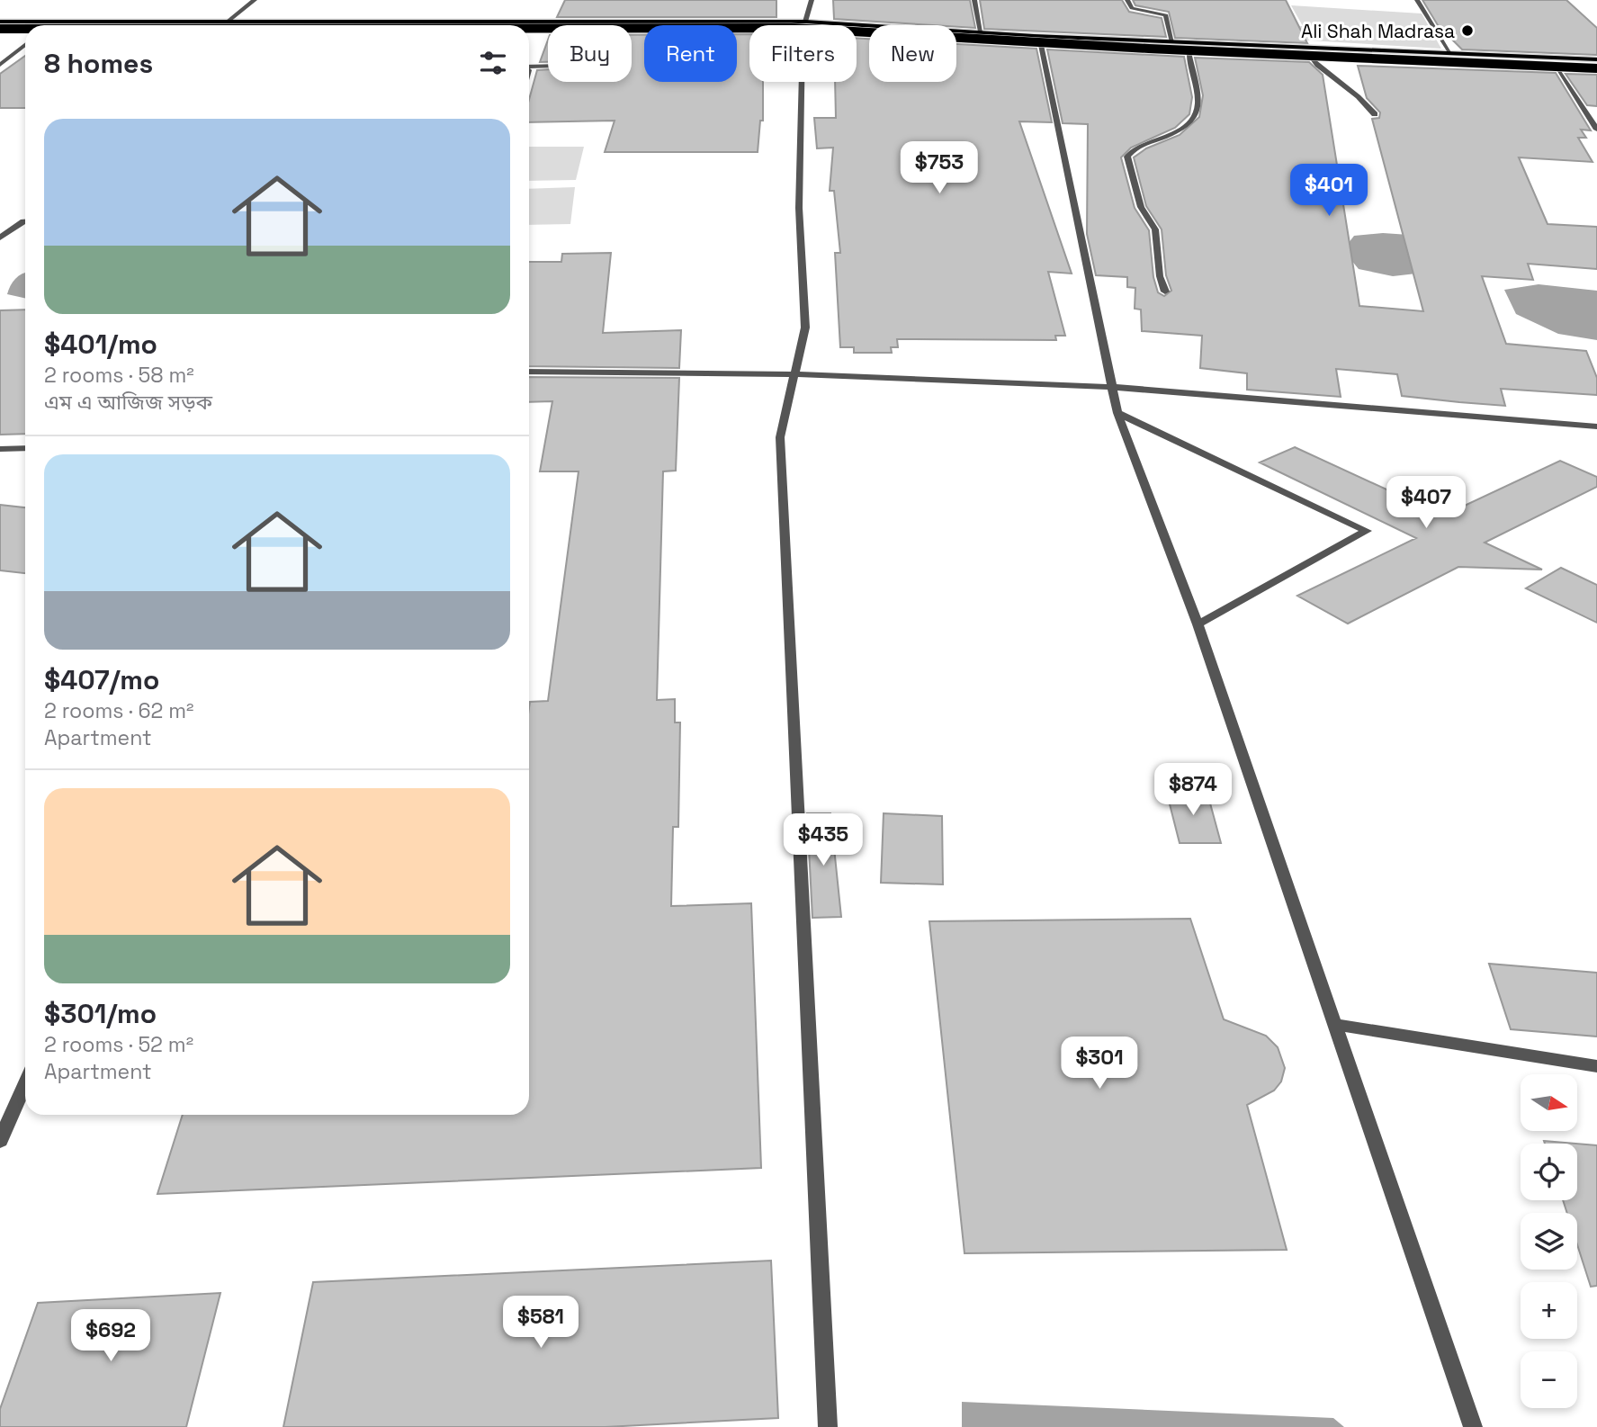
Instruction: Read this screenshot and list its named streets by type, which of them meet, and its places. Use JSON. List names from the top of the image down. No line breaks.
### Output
{"places":["Ali Shah Madrasa"],"north":"right","page":{"chip":["Buy","Rent","Filters","New"],"heading":"8 homes","list":[{"name":"$401/mo","note":"2 rooms · 58 m² · এম এ আজিজ সড়ক"},{"name":"$407/mo","note":"2 rooms · 62 m² · Apartment"},{"name":"$301/mo","note":"2 rooms · 52 m² · Apartment"}],"price":["$753","$401","$407","$874","$435","$301","$581","$692"],"map_buttons":["+","−"]}}
